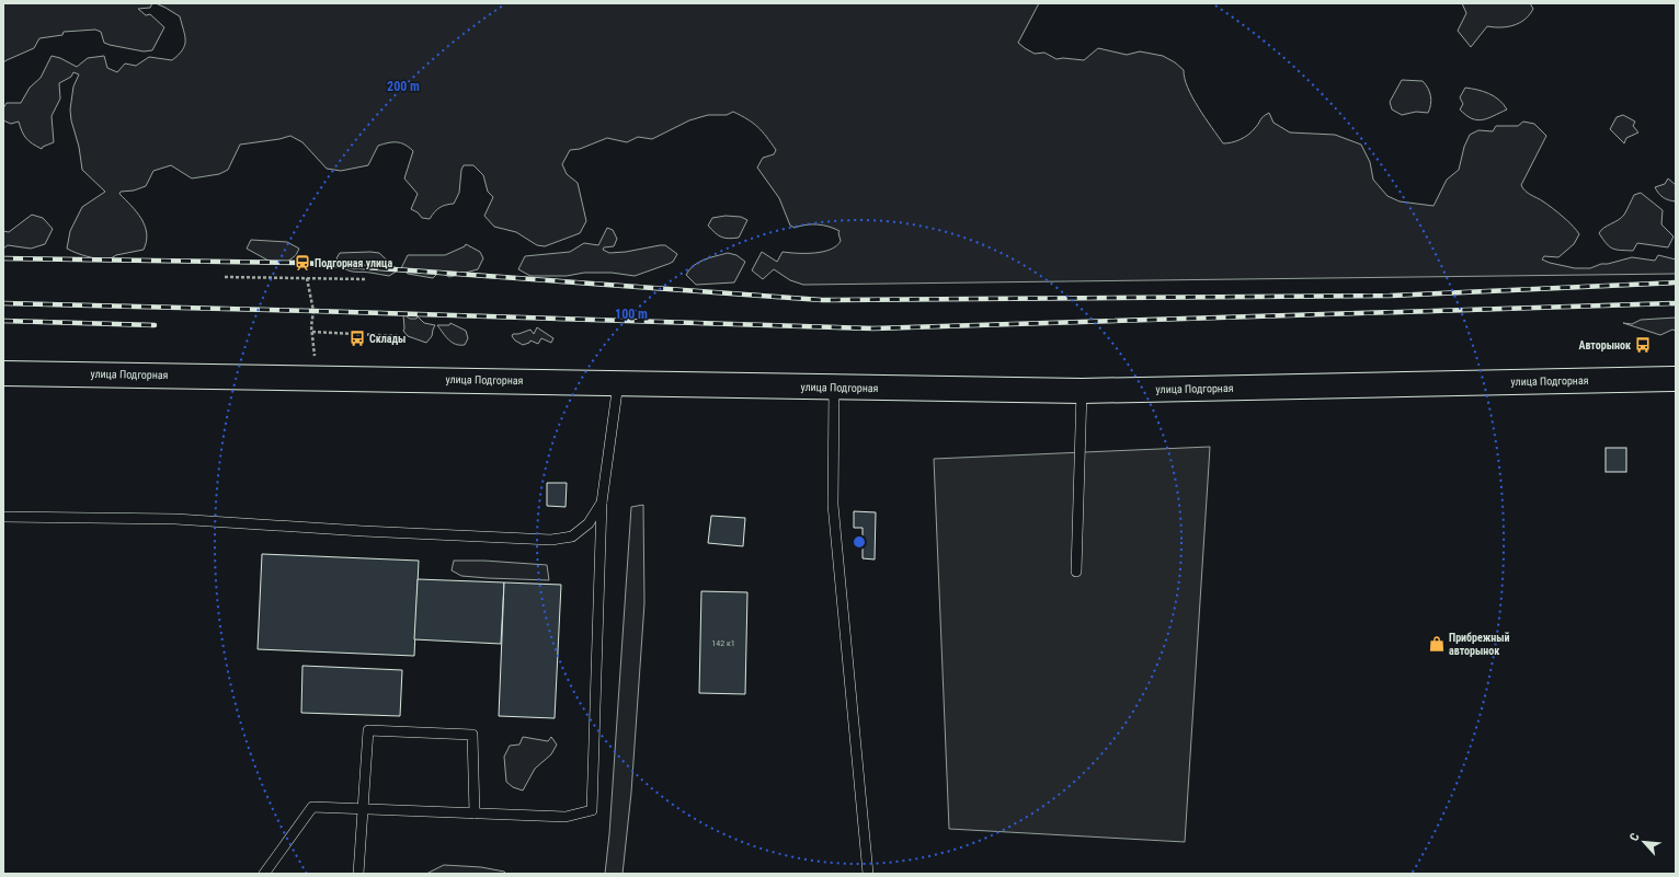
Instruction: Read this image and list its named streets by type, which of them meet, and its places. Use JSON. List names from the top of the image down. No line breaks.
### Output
{"streets":{"main road":["улица Подгорная"]},"places":{"station":["Подгорная улица"],"bus stop":["Склады","Авторынок"],"shop":["Прибрежный авторынок"]},"house_numbers":["142 к1"],"north":"top left","rings":["200 m","100 m"]}
